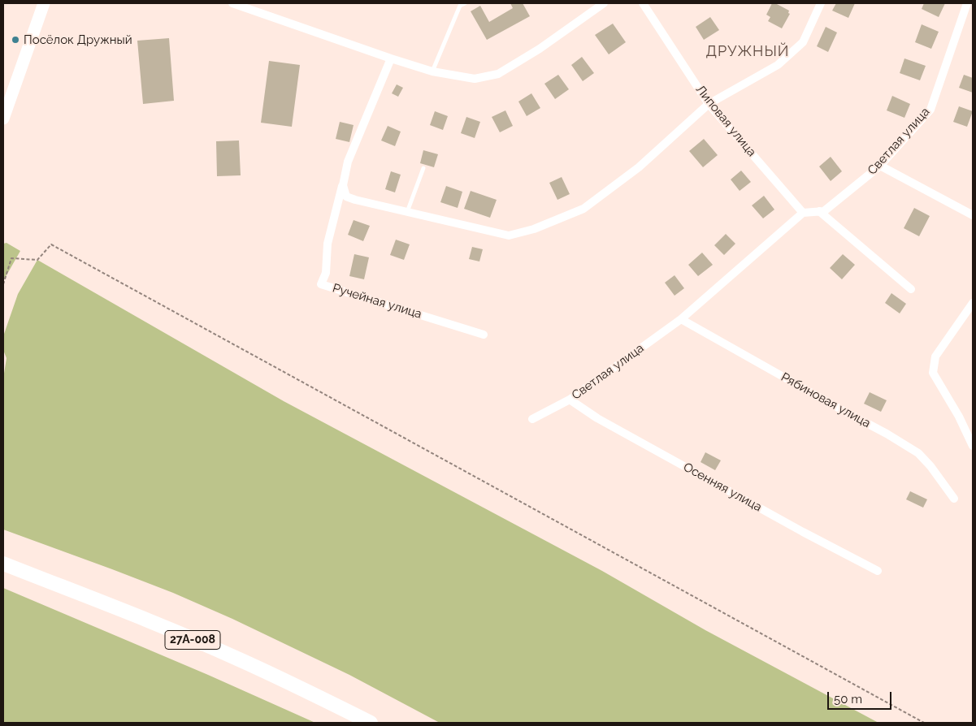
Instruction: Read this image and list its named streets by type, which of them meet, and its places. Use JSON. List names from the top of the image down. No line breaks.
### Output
{"streets":{"highway":["27А-008"],"street":["Липовая улица","Светлая улица","Ручейная улица","Рябиновая улица","Осенняя улица"]},"crossings":[["Липовая улица","Светлая улица"],["Светлая улица","Рябиновая улица"],["Светлая улица","Осенняя улица"]],"districts":["ДРУЖНЫЙ"],"places":["Посёлок Дружный"],"scale_bar":"50 m"}
